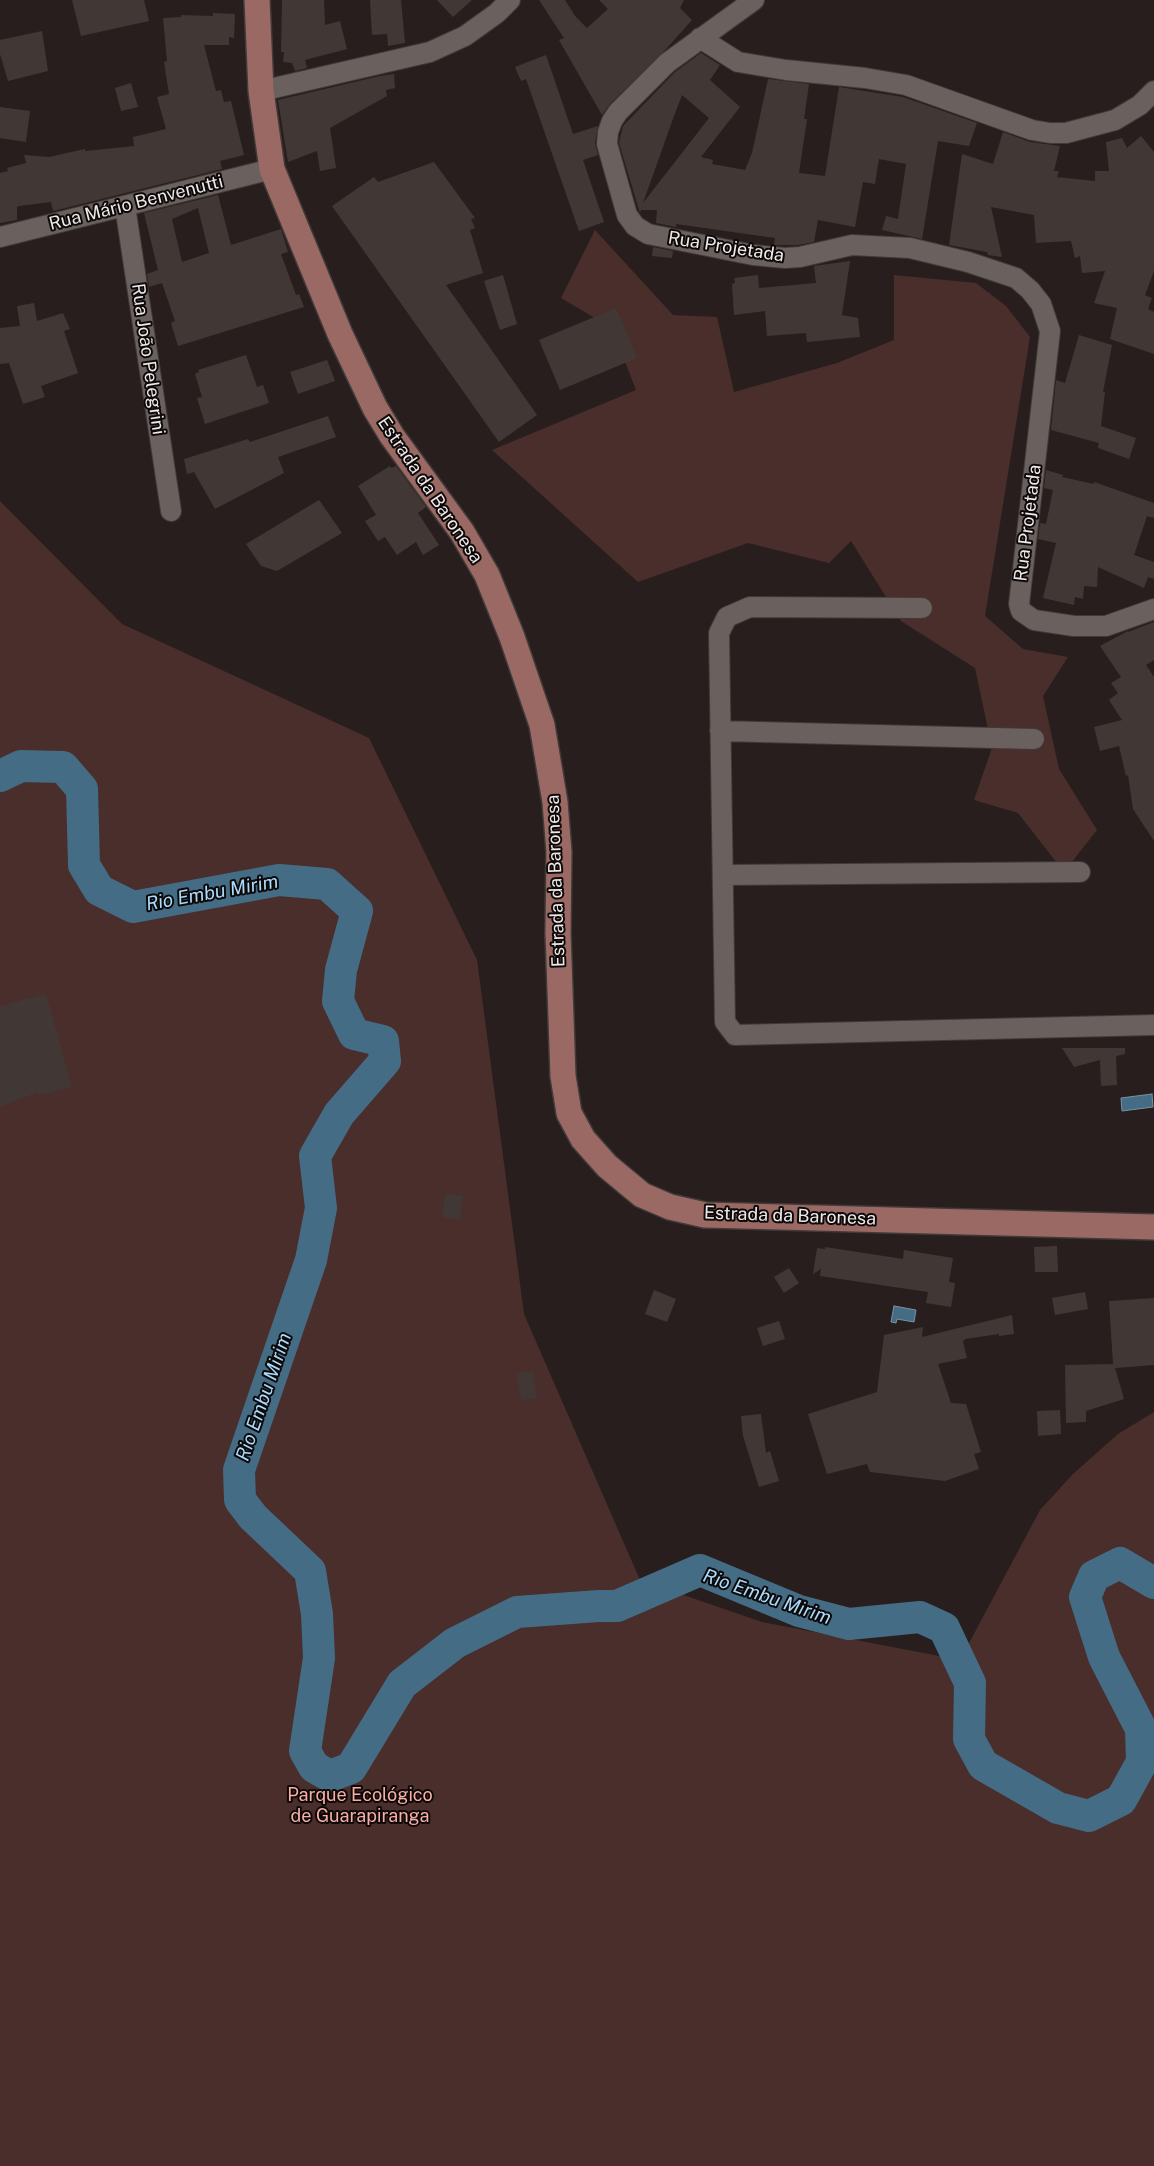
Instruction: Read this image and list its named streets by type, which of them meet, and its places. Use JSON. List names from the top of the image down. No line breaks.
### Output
{"streets":{"main road":["Estrada da Baronesa"],"street":["Rua Mário Benvenutti","Rua Projetada","Rua João Pelegrini"]},"crossings":[["Rua Mário Benvenutti","Rua João Pelegrini"],["Rua Mário Benvenutti","Estrada da Baronesa"]],"water":["Rio Embu Mirim"],"parks":["Parque Ecológico de Guarapiranga"]}
